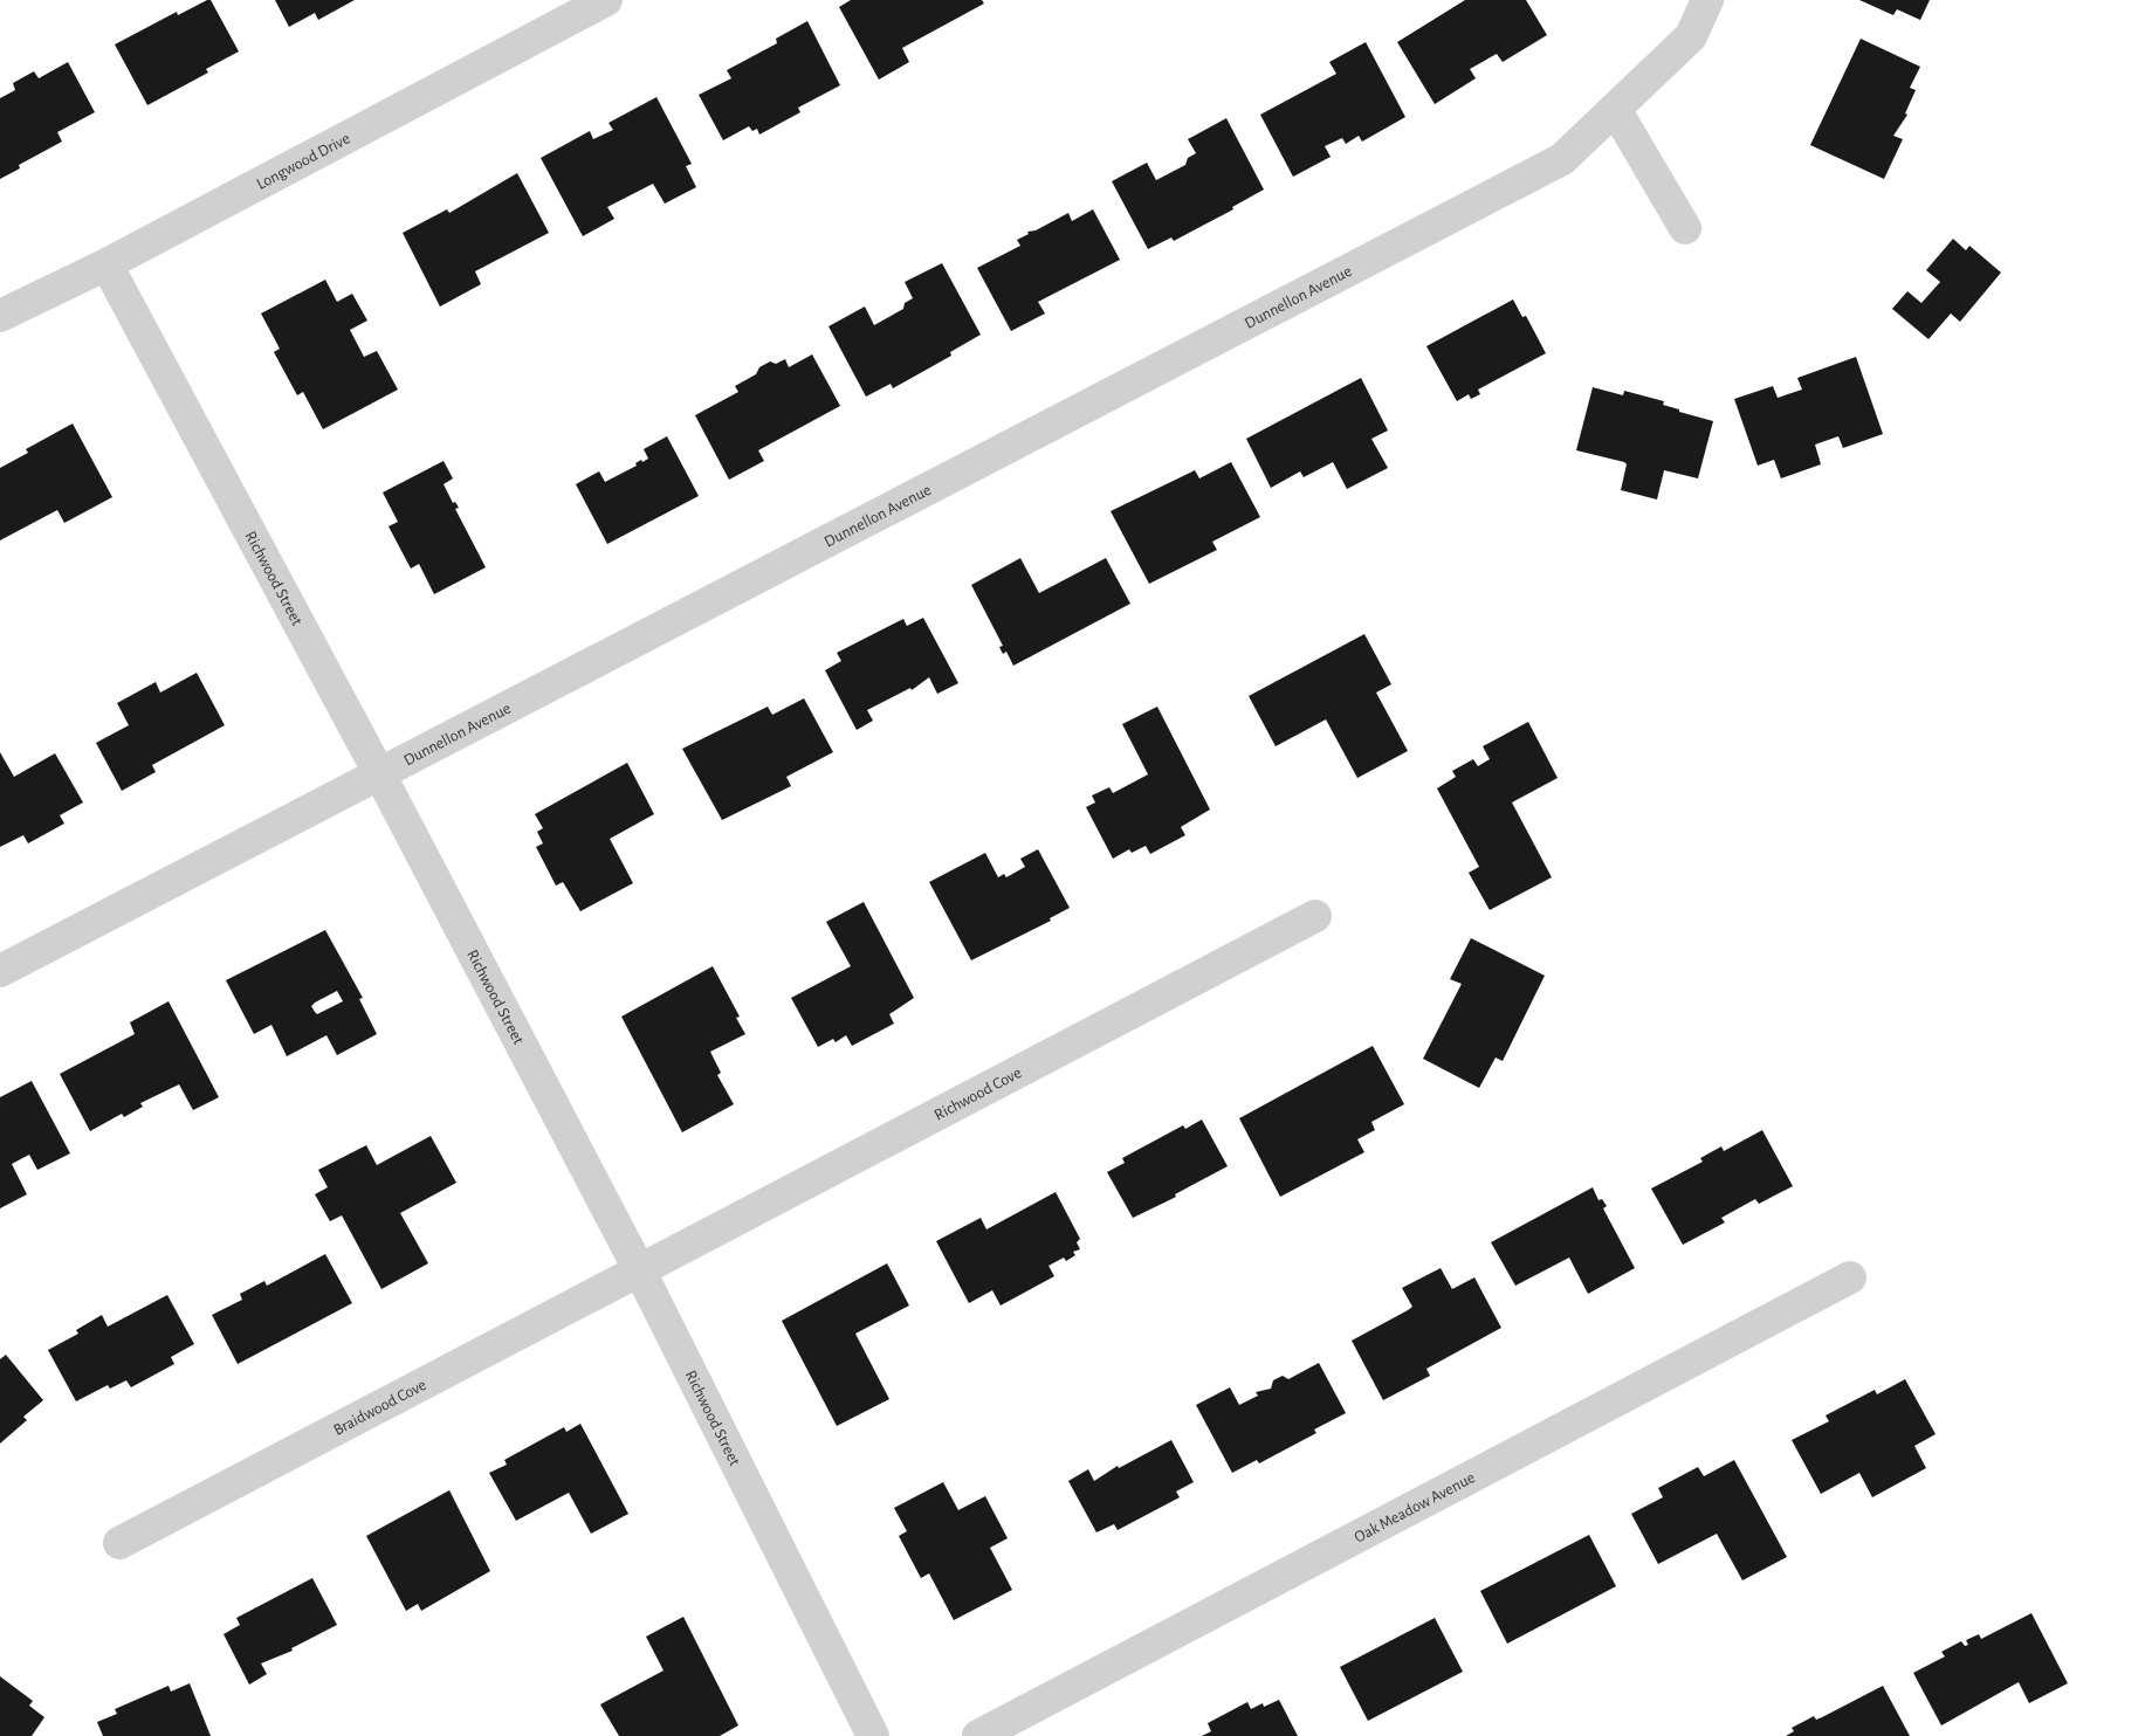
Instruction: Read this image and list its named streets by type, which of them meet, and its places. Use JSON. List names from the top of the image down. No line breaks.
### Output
{"streets":{"street":["Longwood Drive","Dunnellon Avenue","Richwood Street","Richwood Cove","Braidwood Cove","Oak Meadow Avenue"]},"crossings":[["Longwood Drive","Richwood Street"],["Dunnellon Avenue","Richwood Street"],["Richwood Street","Richwood Cove"],["Richwood Street","Braidwood Cove"],["Richwood Cove","Braidwood Cove"]]}
